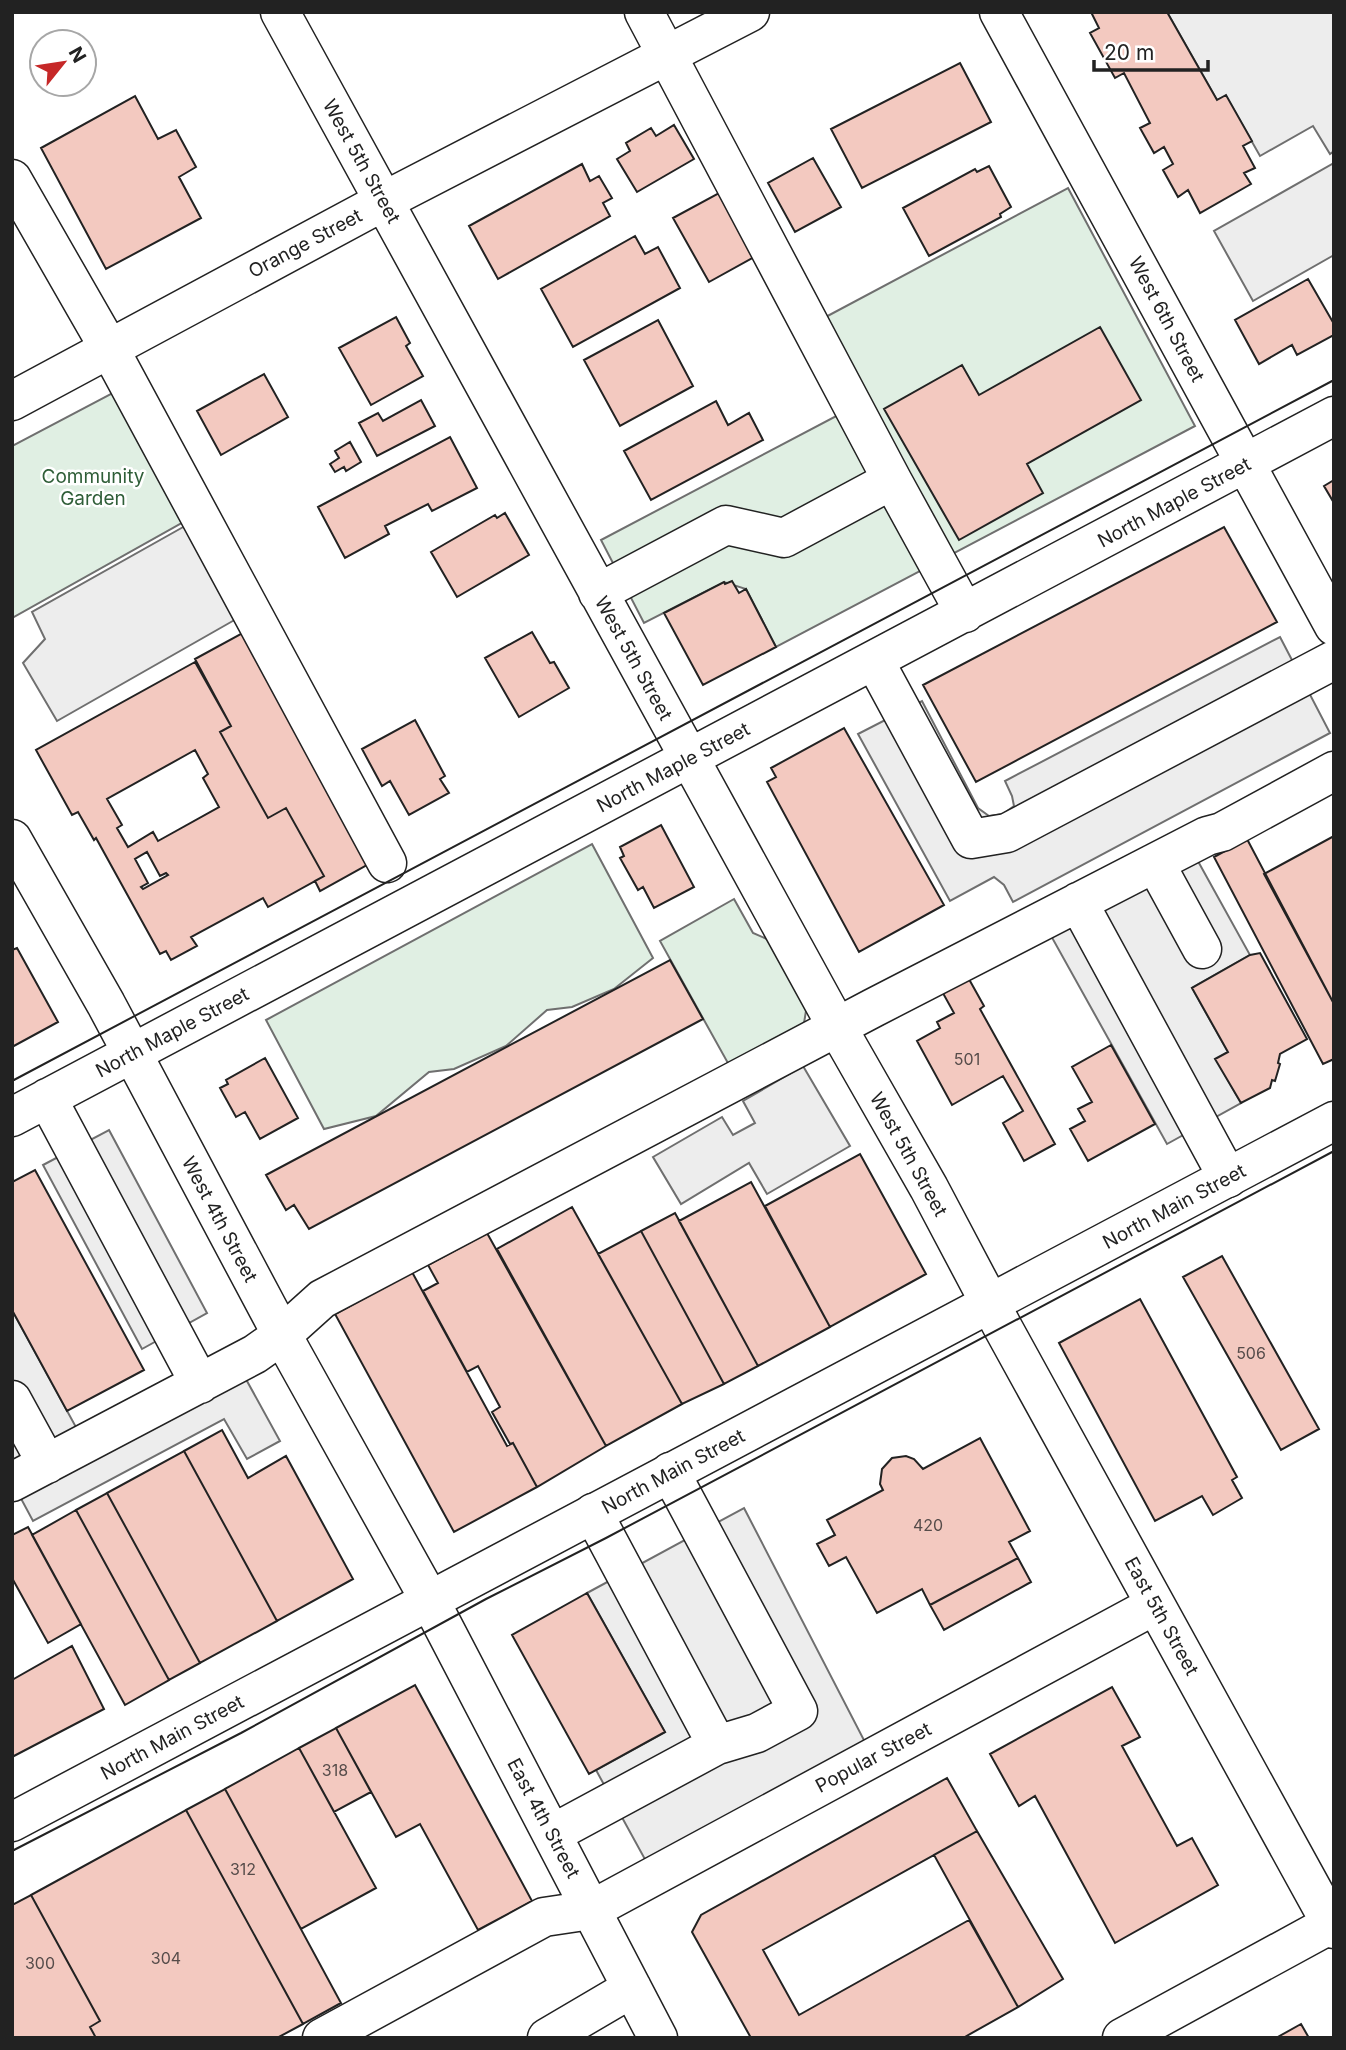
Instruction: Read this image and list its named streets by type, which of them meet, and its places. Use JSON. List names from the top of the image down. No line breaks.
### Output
{"streets":{"street":["West 5th Street","Orange Street","West 6th Street","North Maple Street","North Main Street","West 4th Street","East 5th Street","Popular Street","East 4th Street"]},"crossings":[["West 5th Street","Orange Street"],["West 5th Street","North Maple Street"],["West 5th Street","North Main Street"],["West 5th Street","East 5th Street"],["West 6th Street","North Maple Street"],["North Maple Street","West 4th Street"],["North Main Street","West 4th Street"],["North Main Street","East 5th Street"],["North Main Street","East 4th Street"],["West 4th Street","East 4th Street"],["East 5th Street","Popular Street"],["Popular Street","East 4th Street"]],"parks":["Community Garden"],"house_numbers":["501","506","420","318","312","304","300"],"scale_bar":"20 m","north":"top right"}
